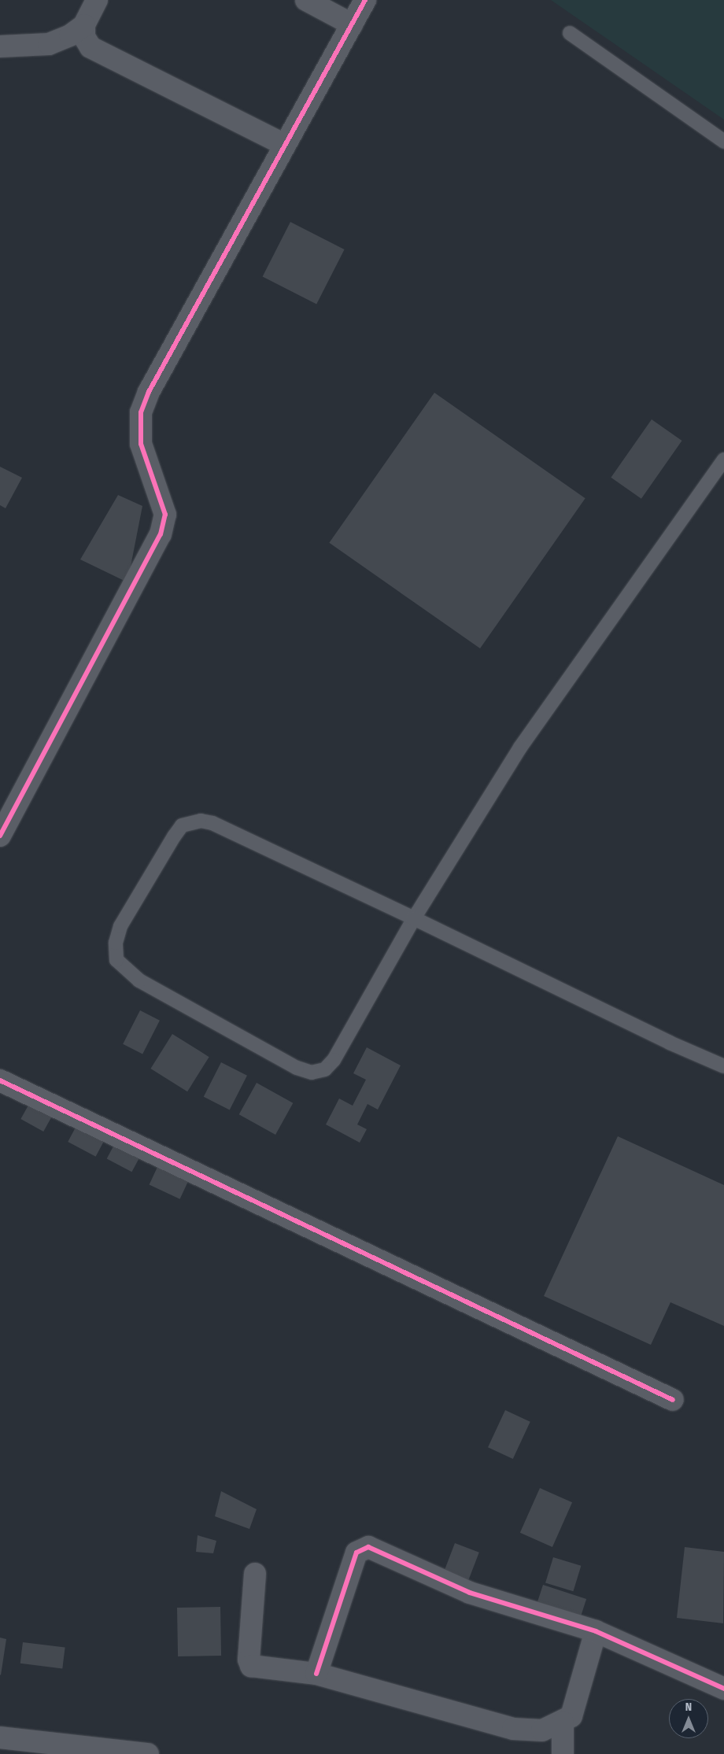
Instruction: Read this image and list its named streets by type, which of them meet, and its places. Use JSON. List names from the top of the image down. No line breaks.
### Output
{"north":"top"}
